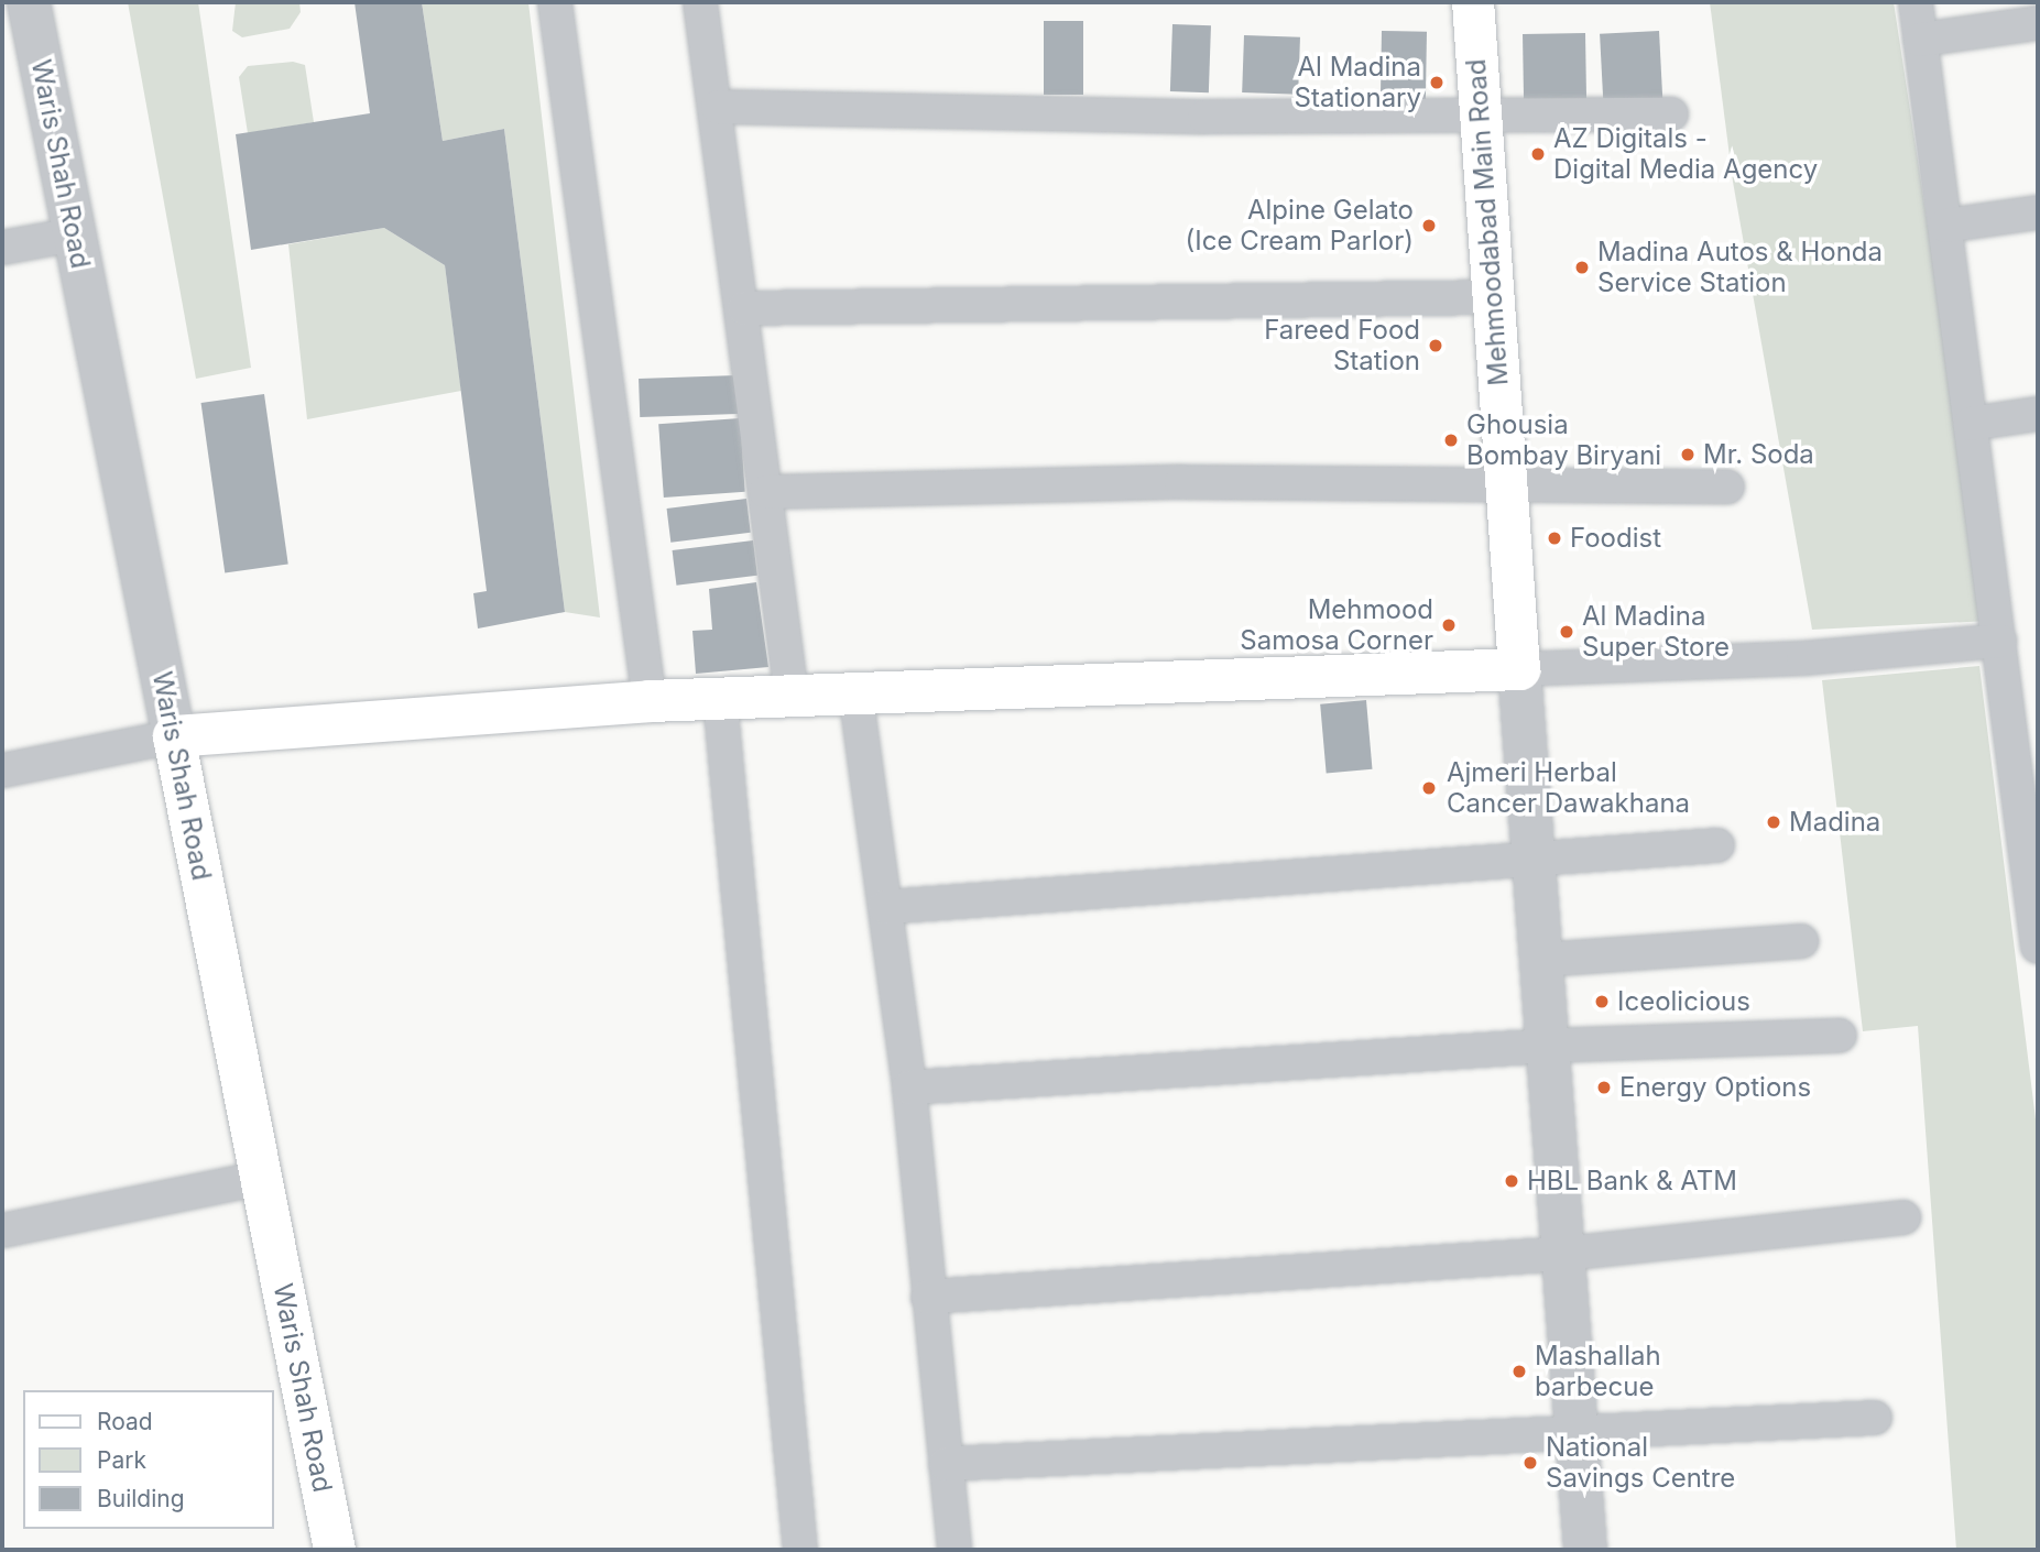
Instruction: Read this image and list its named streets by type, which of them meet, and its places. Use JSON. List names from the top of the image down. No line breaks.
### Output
{"streets":{"main road":["Waris Shah Road","Mehmoodabad Main Road"]},"places":["Al Madina Stationary","AZ Digitals - Digital Media Agency","Alpine Gelato (Ice Cream Parlor)","Madina Autos & Honda Service Station","Fareed Food Station","Ghousia Bombay Biryani","Mr. Soda","Foodist","Mehmood Samosa Corner","Al Madina Super Store","Ajmeri Herbal Cancer Dawakhana","Madina","Iceolicious","Energy Options","HBL Bank & ATM","Mashallah barbecue","National Savings Centre"],"legend":["Road","Park","Building"]}
